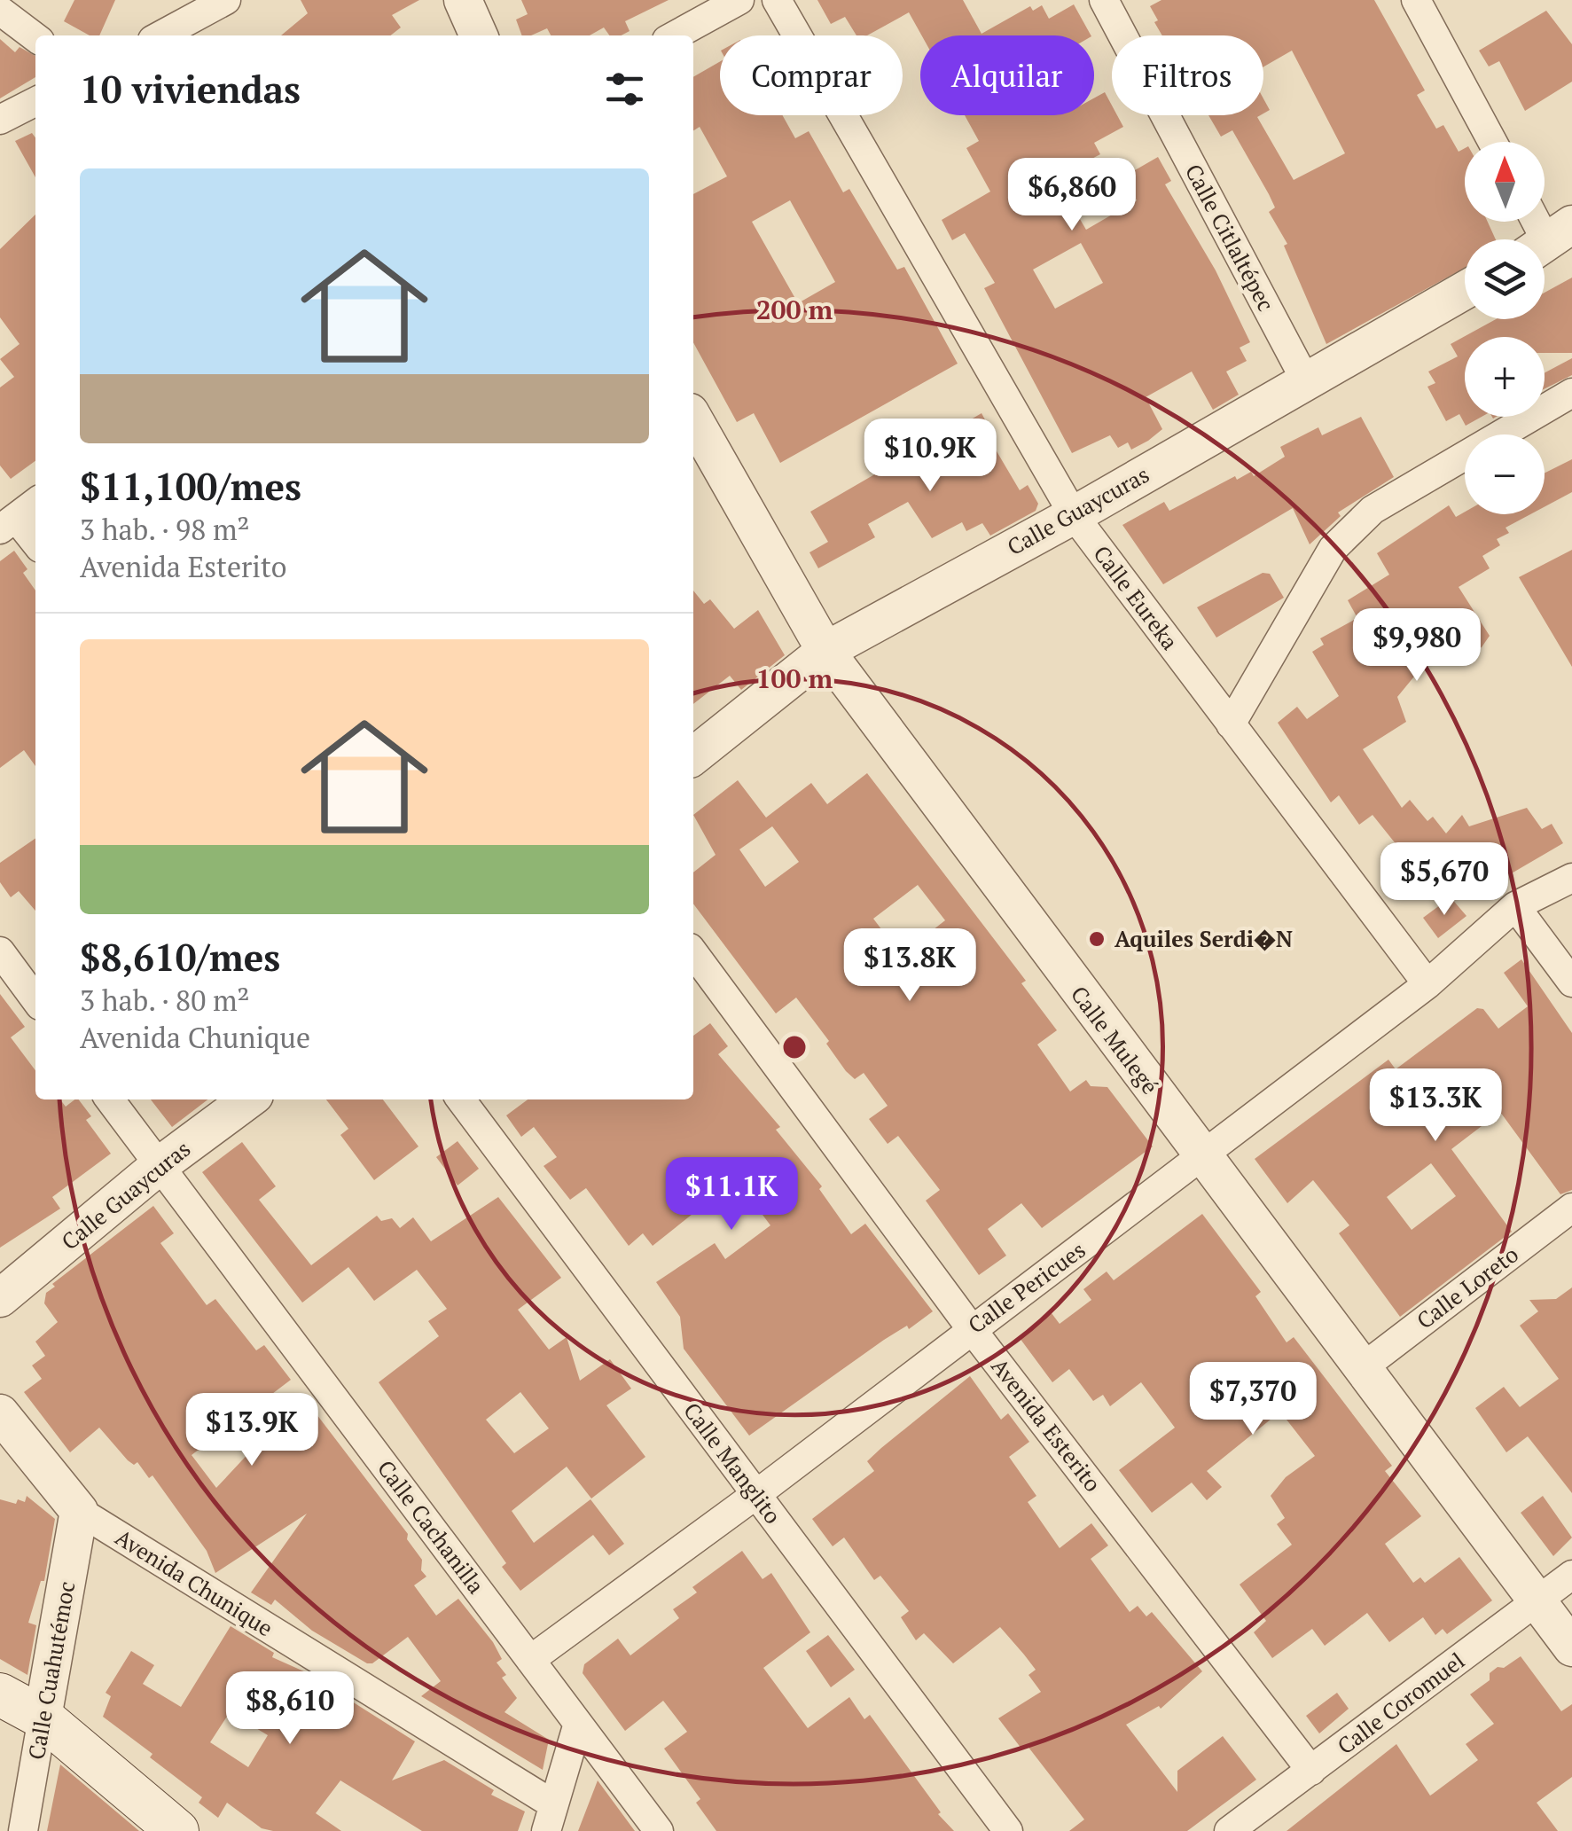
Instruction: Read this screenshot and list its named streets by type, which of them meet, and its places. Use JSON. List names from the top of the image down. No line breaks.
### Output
{"streets":{"street":["Calle Citlaltépec","Calle Guaycuras","Calle Eureka","Calle Mulegé","Calle Pericues","Calle Loreto","Avenida Esterito","Calle Manglito","Calle Cachanilla","Avenida Chunique","Calle Cuahutémoc","Calle Coromuel"]},"crossings":[["Calle Citlaltépec","Calle Guaycuras"],["Calle Guaycuras","Calle Eureka"],["Calle Guaycuras","Calle Mulegé"],["Calle Guaycuras","Calle Cachanilla"],["Calle Eureka","Calle Pericues"],["Calle Mulegé","Calle Pericues"],["Calle Mulegé","Calle Loreto"],["Calle Mulegé","Calle Coromuel"],["Calle Pericues","Avenida Esterito"],["Calle Pericues","Calle Manglito"],["Calle Pericues","Calle Cachanilla"],["Avenida Esterito","Calle Coromuel"],["Avenida Chunique","Calle Cuahutémoc"]],"places":["Aquiles Serdi�N"],"north":"top","page":{"chip":["Comprar","Alquilar","Filtros"],"heading":"10 viviendas","map_buttons":["+","−"],"list":[{"name":"$11,100/mes","note":"3 hab. · 98 m² · Avenida Esterito"},{"name":"$8,610/mes","note":"3 hab. · 80 m² · Avenida Chunique"}],"price":["$6,860","$10.9K","$9,980","$5,670","$13.8K","$13.3K","$11.1K","$7,370","$13.9K","$8,610"]},"rings":["200 m","100 m"]}
